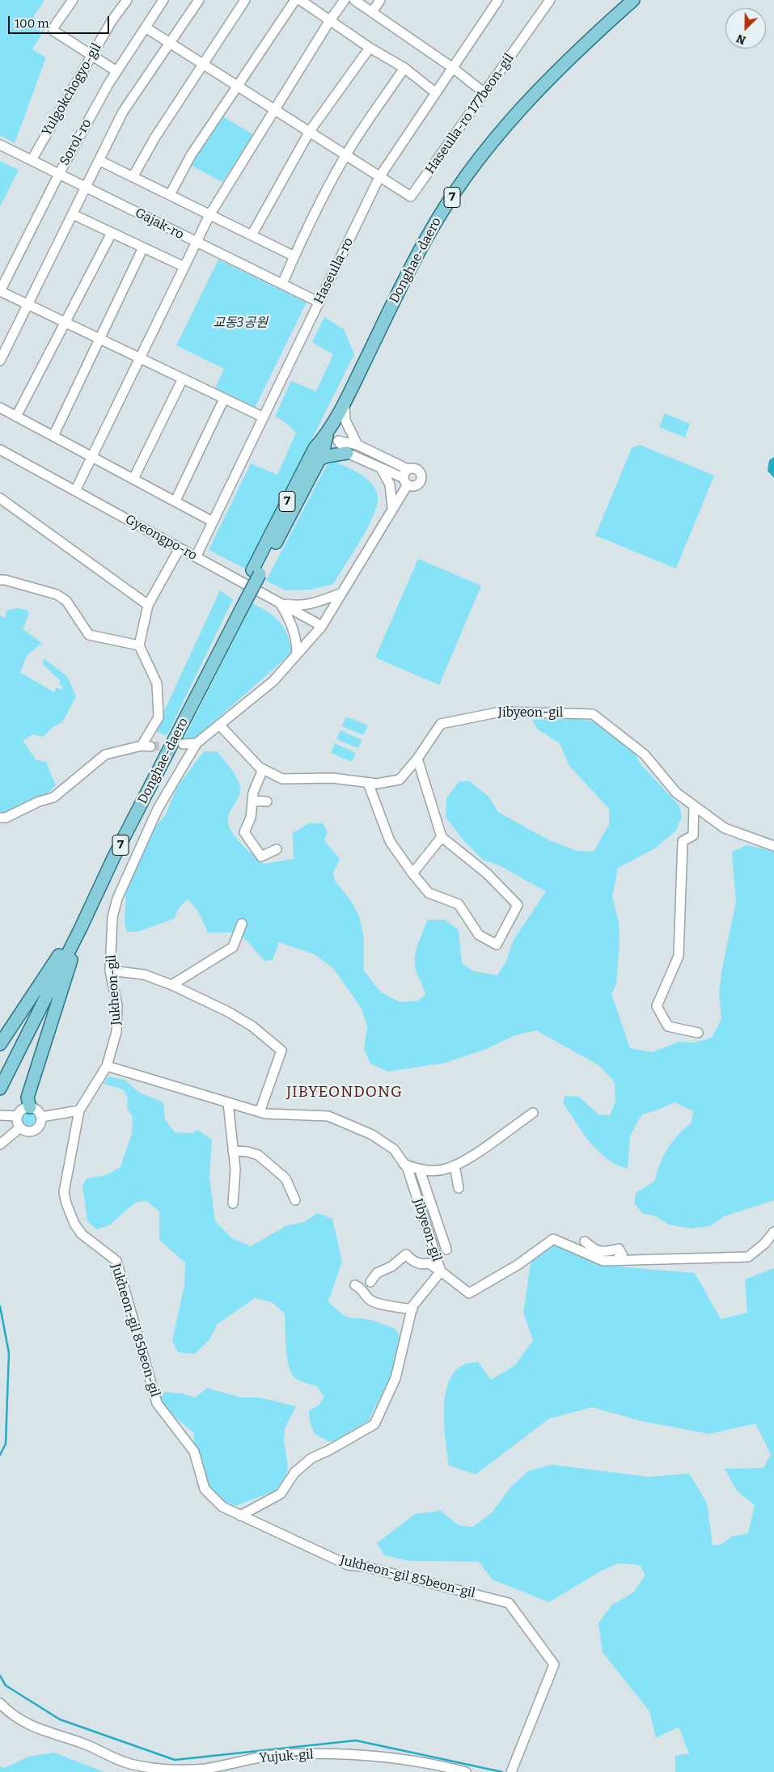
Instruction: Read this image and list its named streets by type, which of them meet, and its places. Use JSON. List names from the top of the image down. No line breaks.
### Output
{"streets":{"main road":["7","Donghae-daero"],"street":["Yulgokchogyo-gil","Haseulla-ro 177beon-gil","Sorol-ro","Gajak-ro","Haseulla-ro","Gyeongpo-ro","Jibyeon-gil","Jukheon-gil","Jukheon-gil 85beon-gil","Yujuk-gil"]},"crossings":[["Yulgokchogyo-gil","Gajak-ro"],["Haseulla-ro 177beon-gil","Haseulla-ro"],["Sorol-ro","Gajak-ro"],["Gajak-ro","Haseulla-ro"],["Haseulla-ro","Gyeongpo-ro"],["Gyeongpo-ro","Jukheon-gil"],["Jibyeon-gil","Jukheon-gil"],["Jukheon-gil","Jukheon-gil 85beon-gil"]],"districts":["JIBYEONDONG"],"parks":["교동3공원"],"scale_bar":"100 m","north":"bottom left"}
